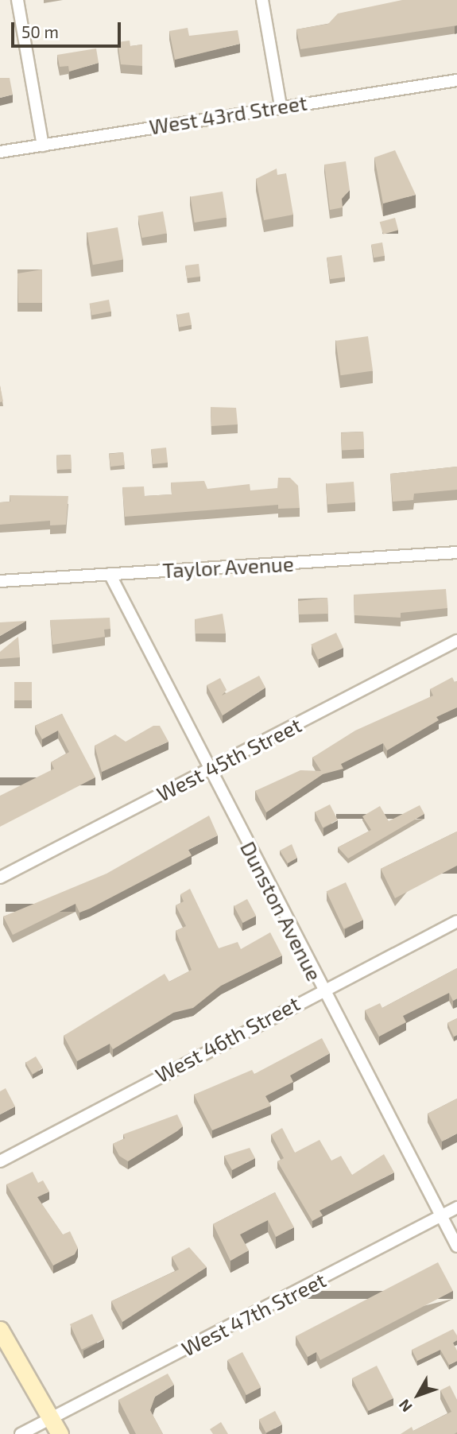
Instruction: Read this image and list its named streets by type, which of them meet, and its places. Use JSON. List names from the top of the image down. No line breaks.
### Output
{"streets":{"street":["West 43rd Street","Taylor Avenue","West 45th Street","Dunston Avenue","West 46th Street","West 47th Street"]},"crossings":[["Taylor Avenue","Dunston Avenue"],["West 45th Street","Dunston Avenue"],["Dunston Avenue","West 46th Street"],["Dunston Avenue","West 47th Street"]],"scale_bar":"50 m","north":"bottom left"}
